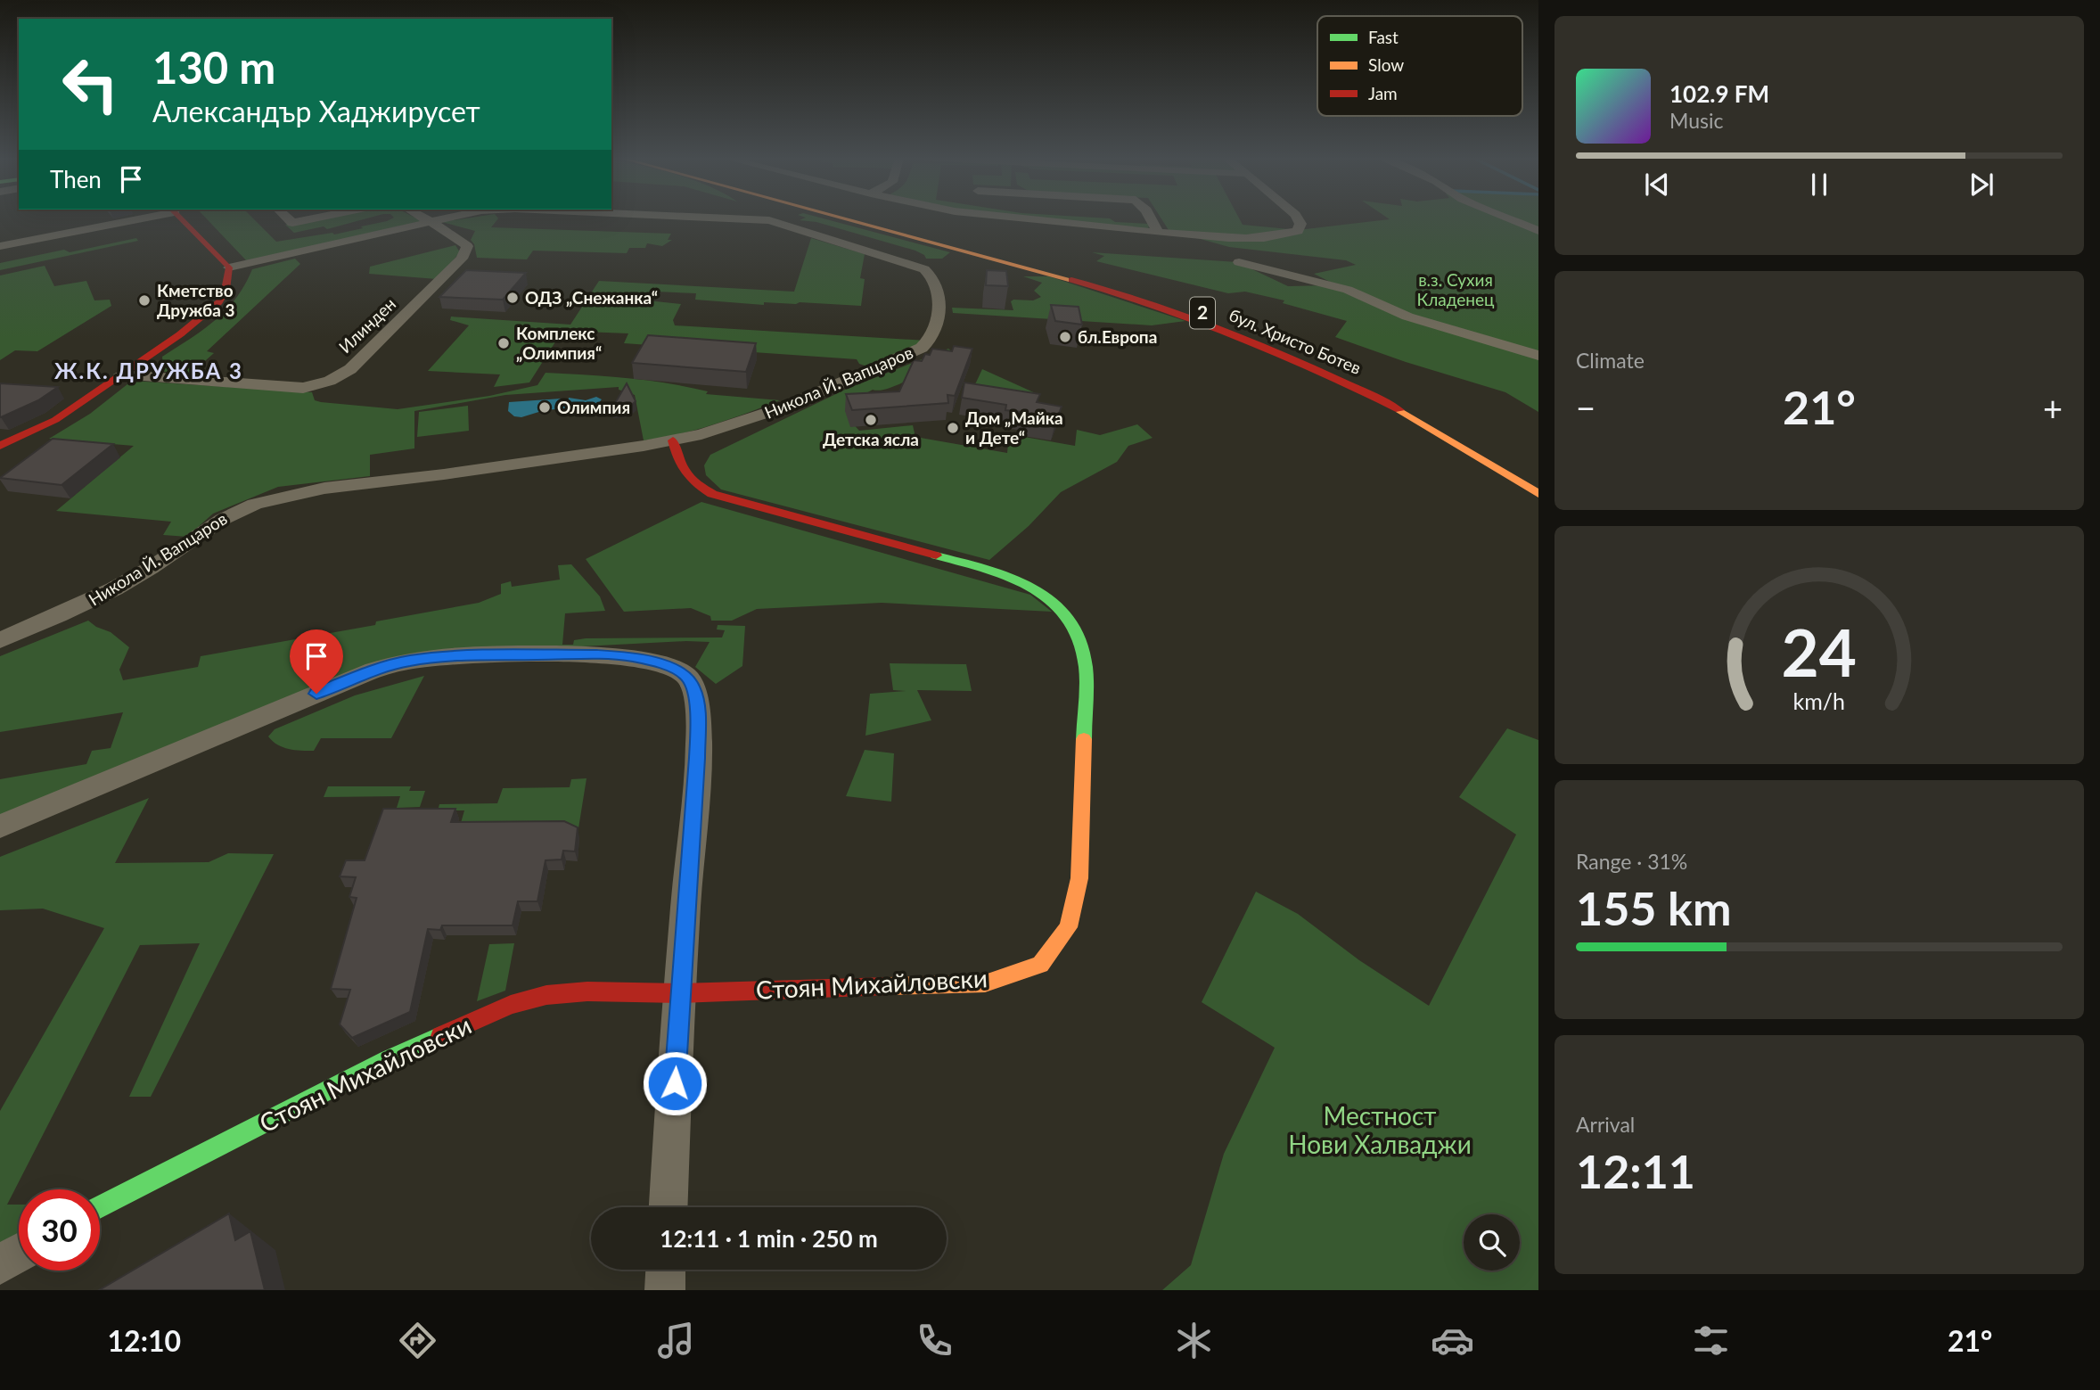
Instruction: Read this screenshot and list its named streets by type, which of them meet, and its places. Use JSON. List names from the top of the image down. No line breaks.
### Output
{"streets":{"main road":["2","бул. Христо Ботев","Стоян Михайловски"],"street":["Илинден","Никола Й. Вапцаров"]},"crossings":[["Илинден","Никола Й. Вапцаров"],["Никола Й. Вапцаров","Стоян Михайловски"]],"districts":["Ж.К. ДРУЖБА 3"],"parks":["в.з. Сухия Кладенец","Местност Нови Халваджи"],"places":["ОДЗ „Снежанка“","Кметство Дружба 3","бл.Европа","Комплекс „Олимпия“","Олимпия","Детска ясла","Дом „Майка и Дете“"],"legend":["Fast","Slow","Jam"],"page":{"turn":["130 m","Александър Хаджирусет"],"song":["102.9 FM","Music"],"then":"Then","tile":["Climate",["Range · 31%","155 km"],["Arrival","12:11"]],"heat":["−","21°","+"],"limit":"30","trip":"12:11 · 1 min · 250 m","tabs":["12:10","21°"],"gauge":["24","km/h"]}}
